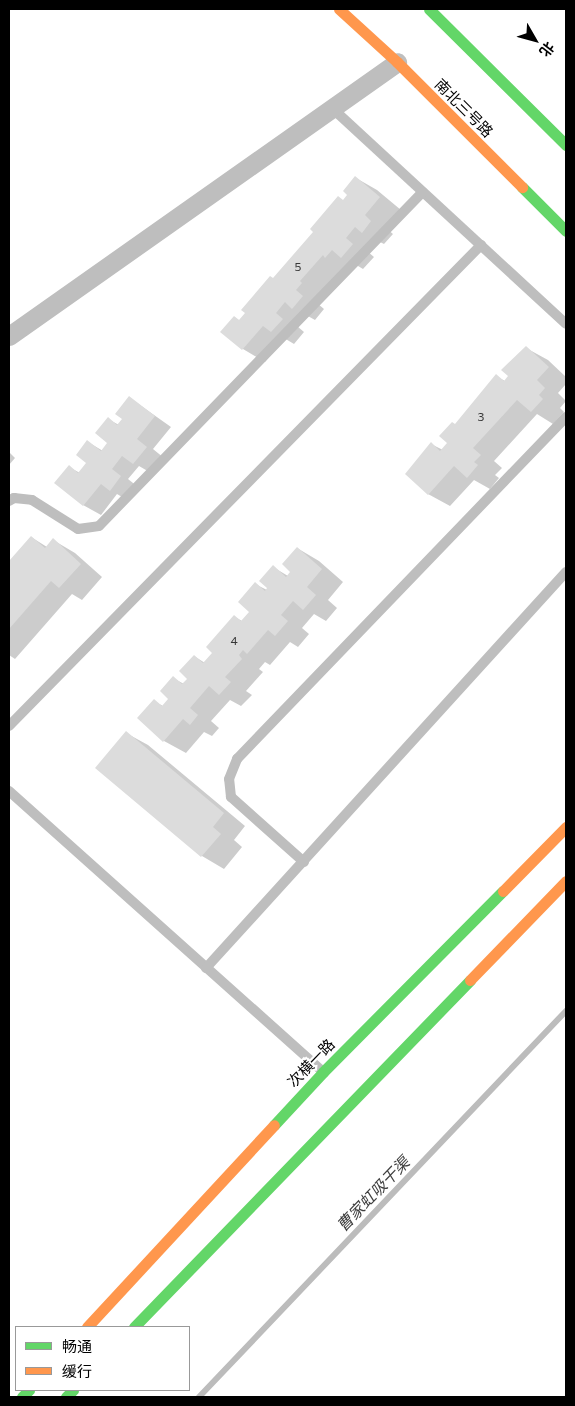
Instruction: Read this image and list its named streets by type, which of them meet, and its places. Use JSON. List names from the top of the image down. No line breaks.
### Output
{"streets":{"main road":["南北三号路","次横一路"]},"water":["曹家虹吸干渠"],"house_numbers":["5","3","4"],"legend":["畅通","缓行"],"north":"bottom right"}
